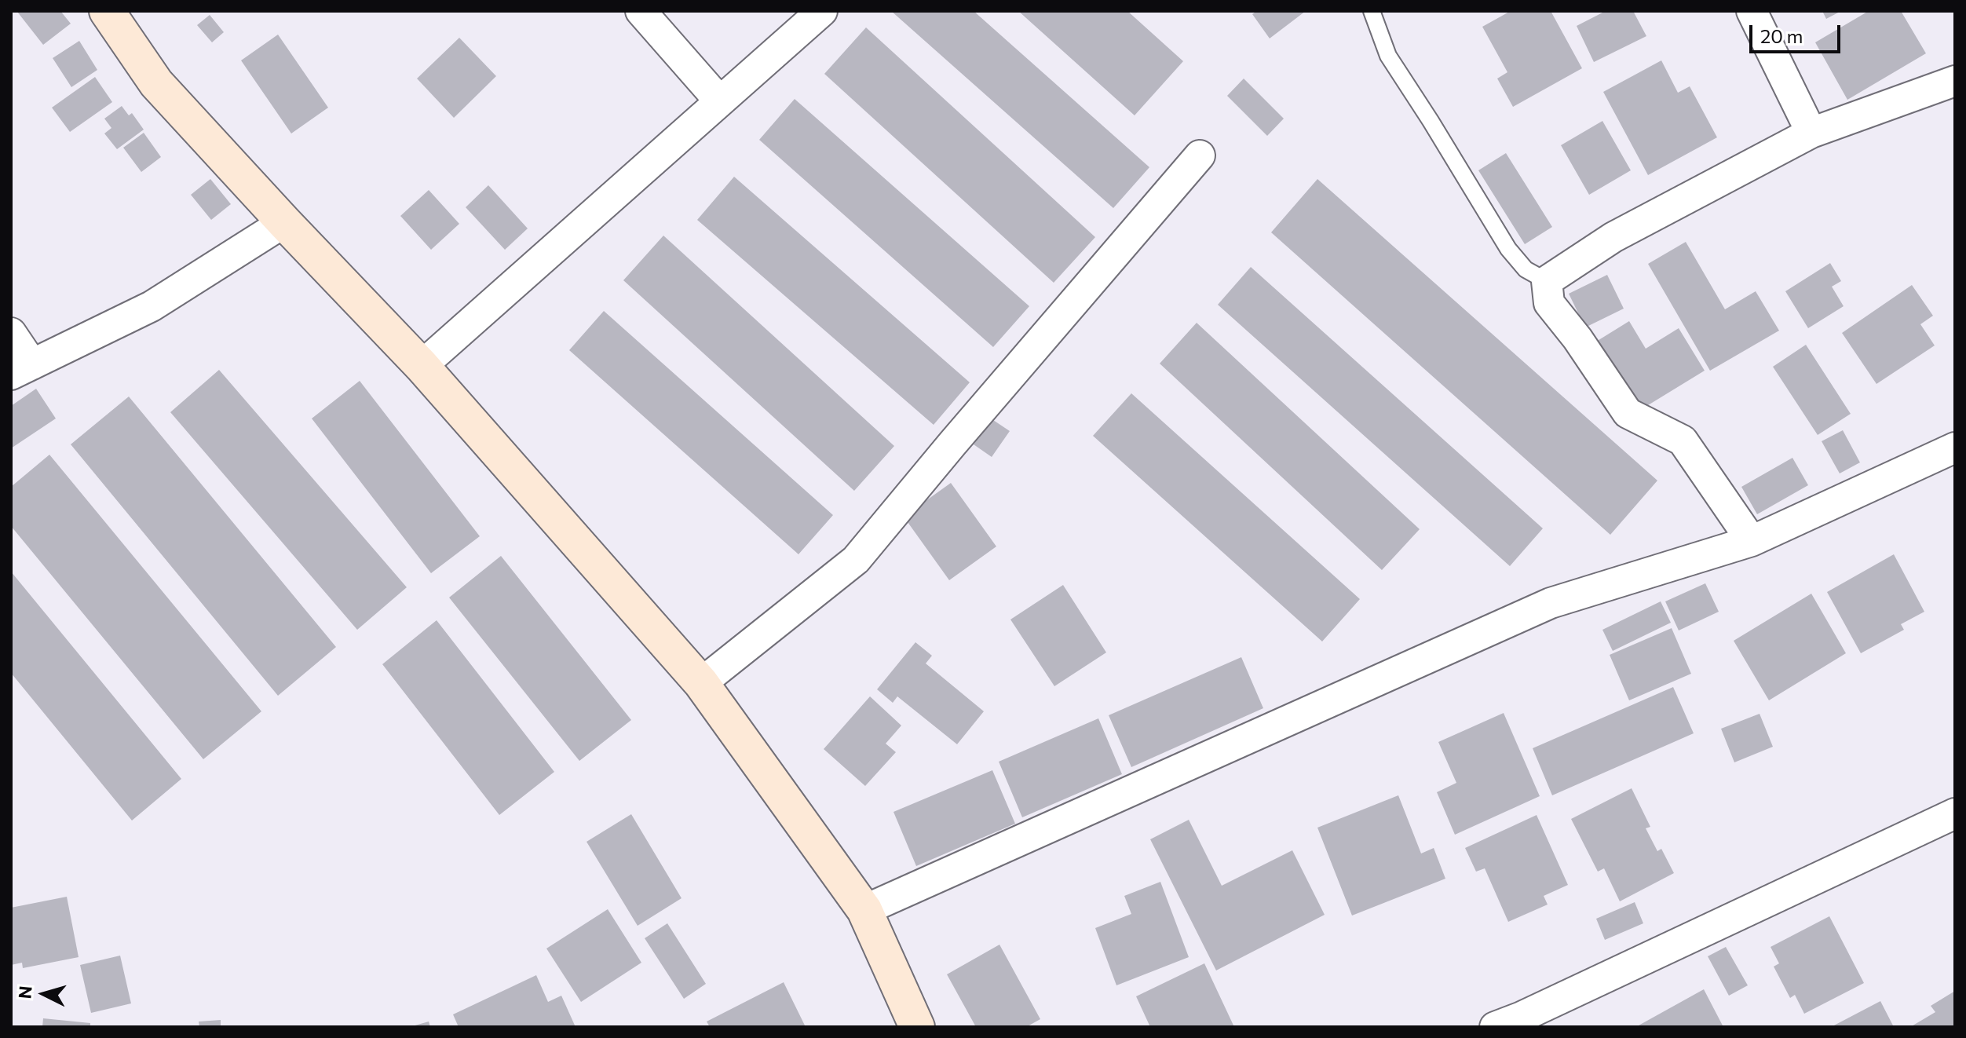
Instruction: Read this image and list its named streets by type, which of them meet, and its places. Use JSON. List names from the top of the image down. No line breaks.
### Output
{"scale_bar":"20 m","north":"left"}
